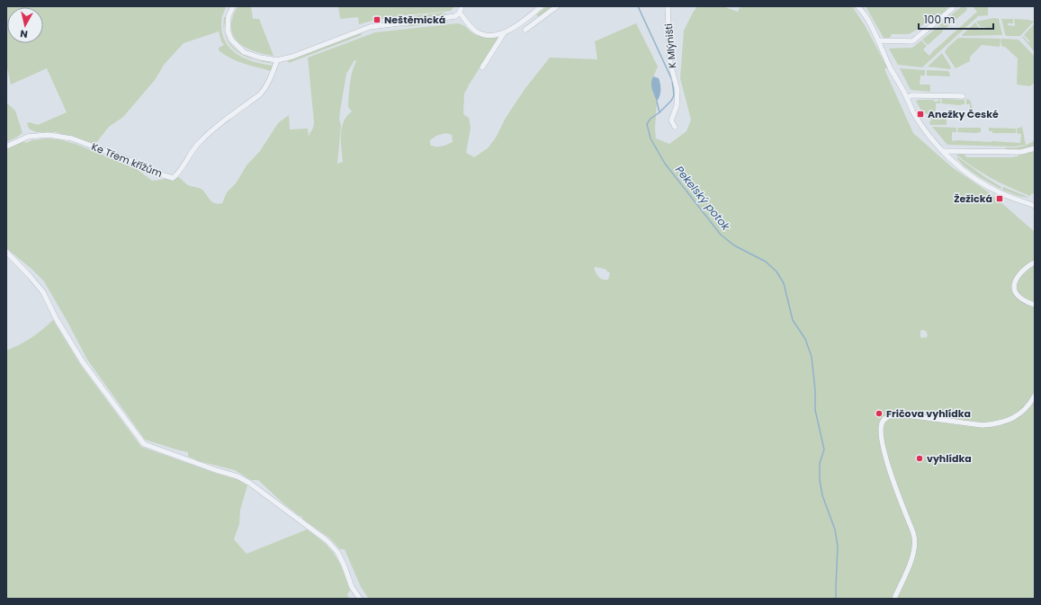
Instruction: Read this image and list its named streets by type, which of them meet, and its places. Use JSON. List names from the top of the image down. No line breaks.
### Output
{"streets":{"street":["K Mlýništi","Ke Třem křížům"]},"water":["Pekelský potok"],"places":{"transit":["Neštěmická","Anežky České","Žežická"],"other":["Fričova vyhlídka","vyhlídka"]},"scale_bar":"100 m","north":"bottom"}
